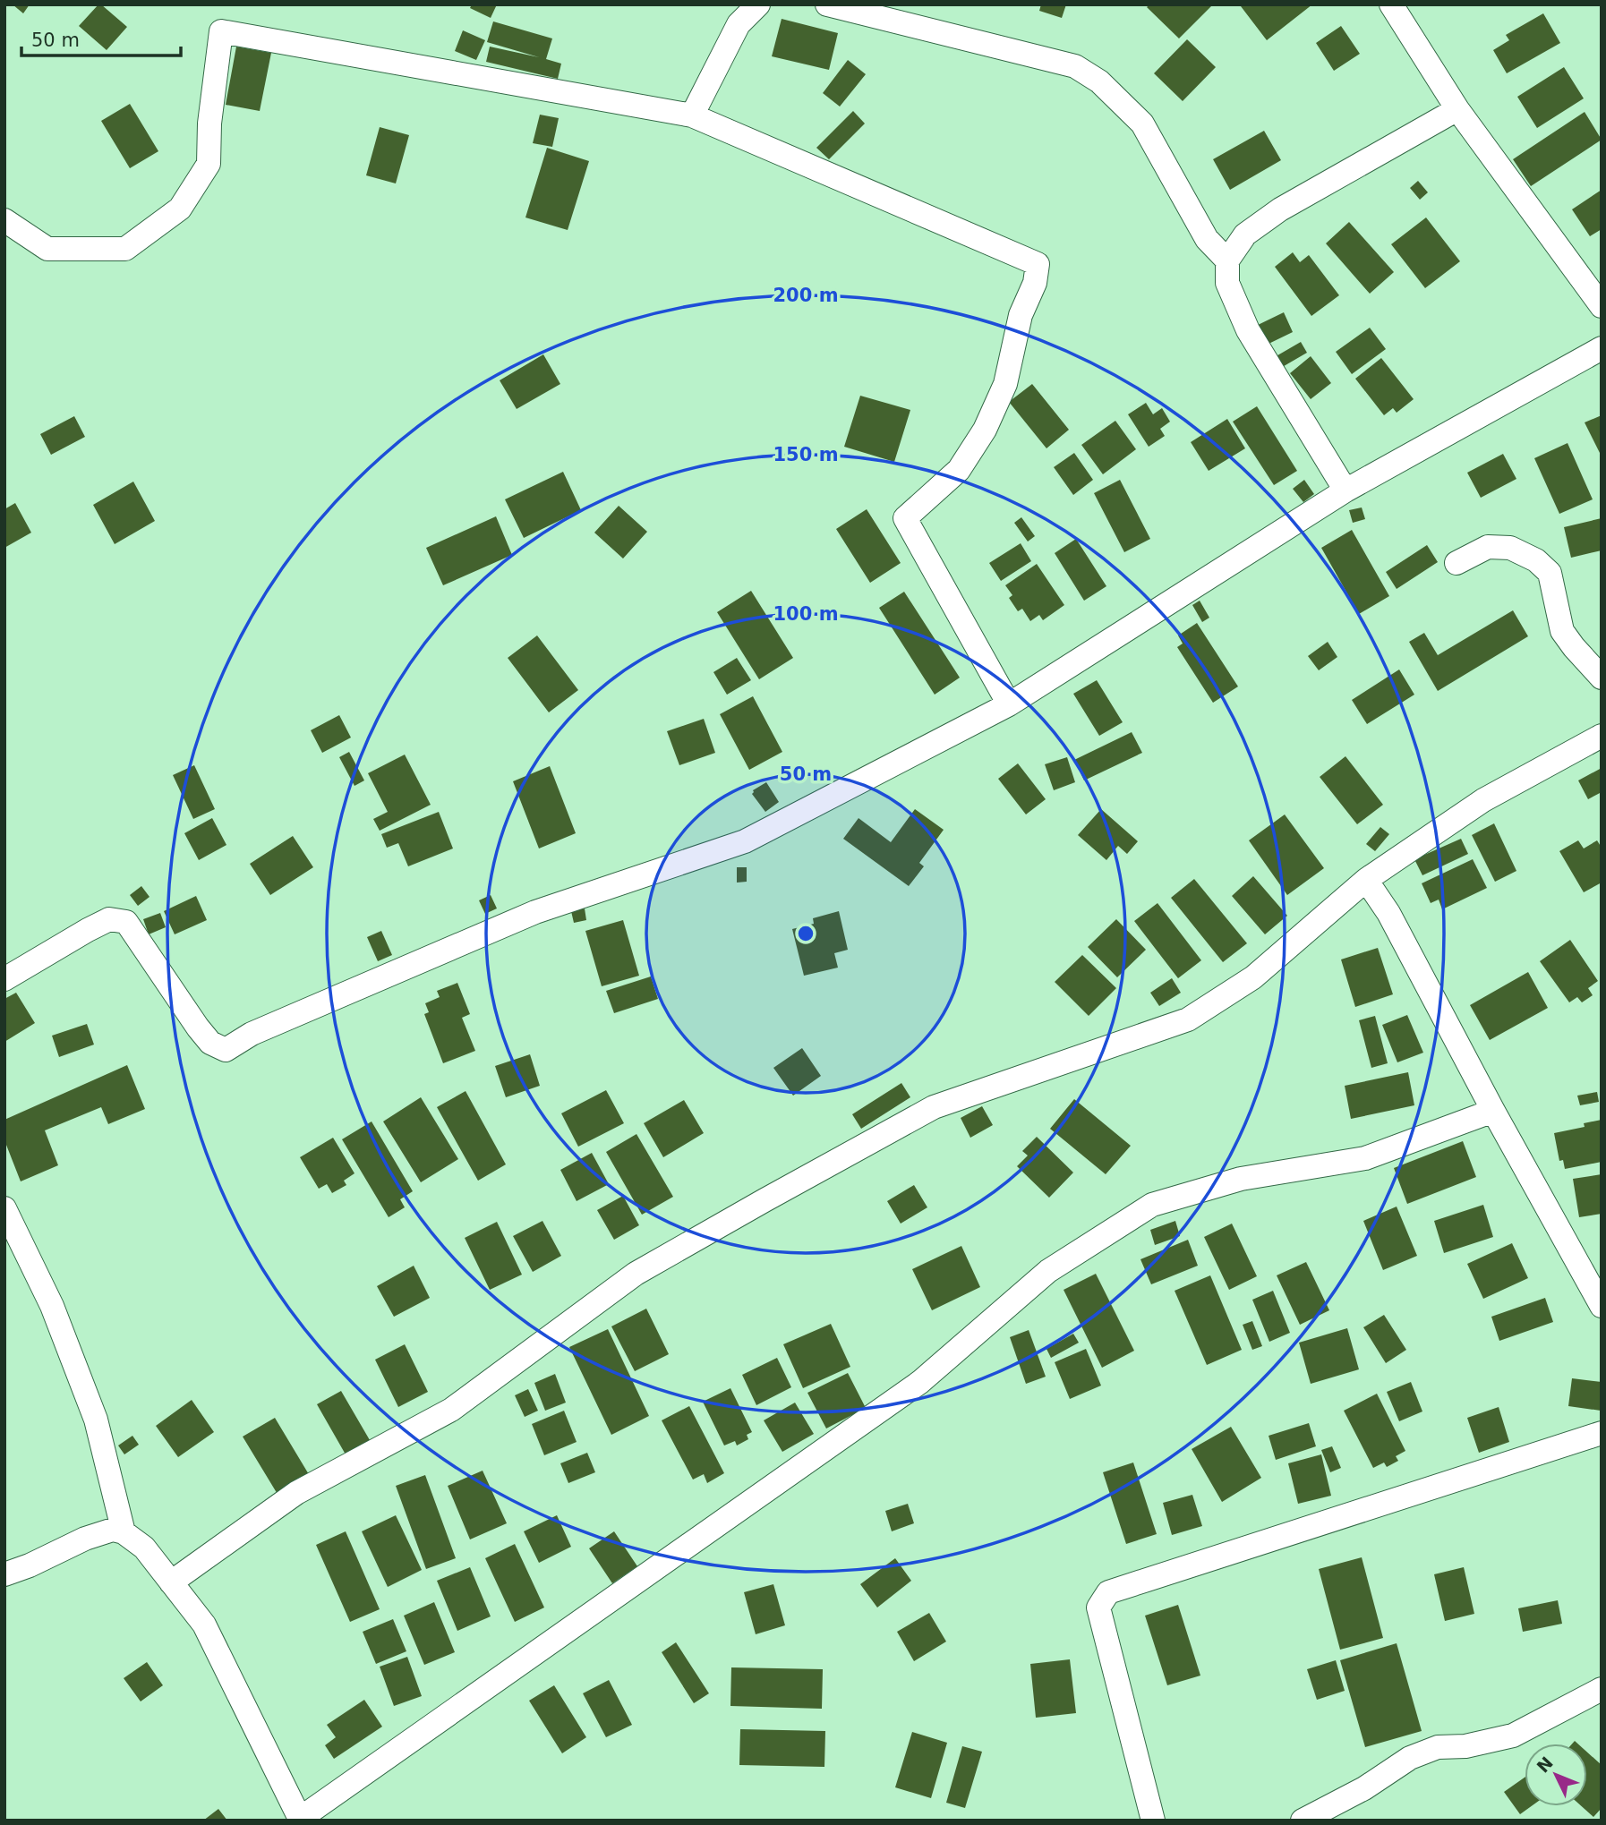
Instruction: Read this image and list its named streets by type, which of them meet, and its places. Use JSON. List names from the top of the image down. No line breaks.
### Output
{"scale_bar":"50 m","north":"top left","rings":["200 m","150 m","100 m","50 m"]}
